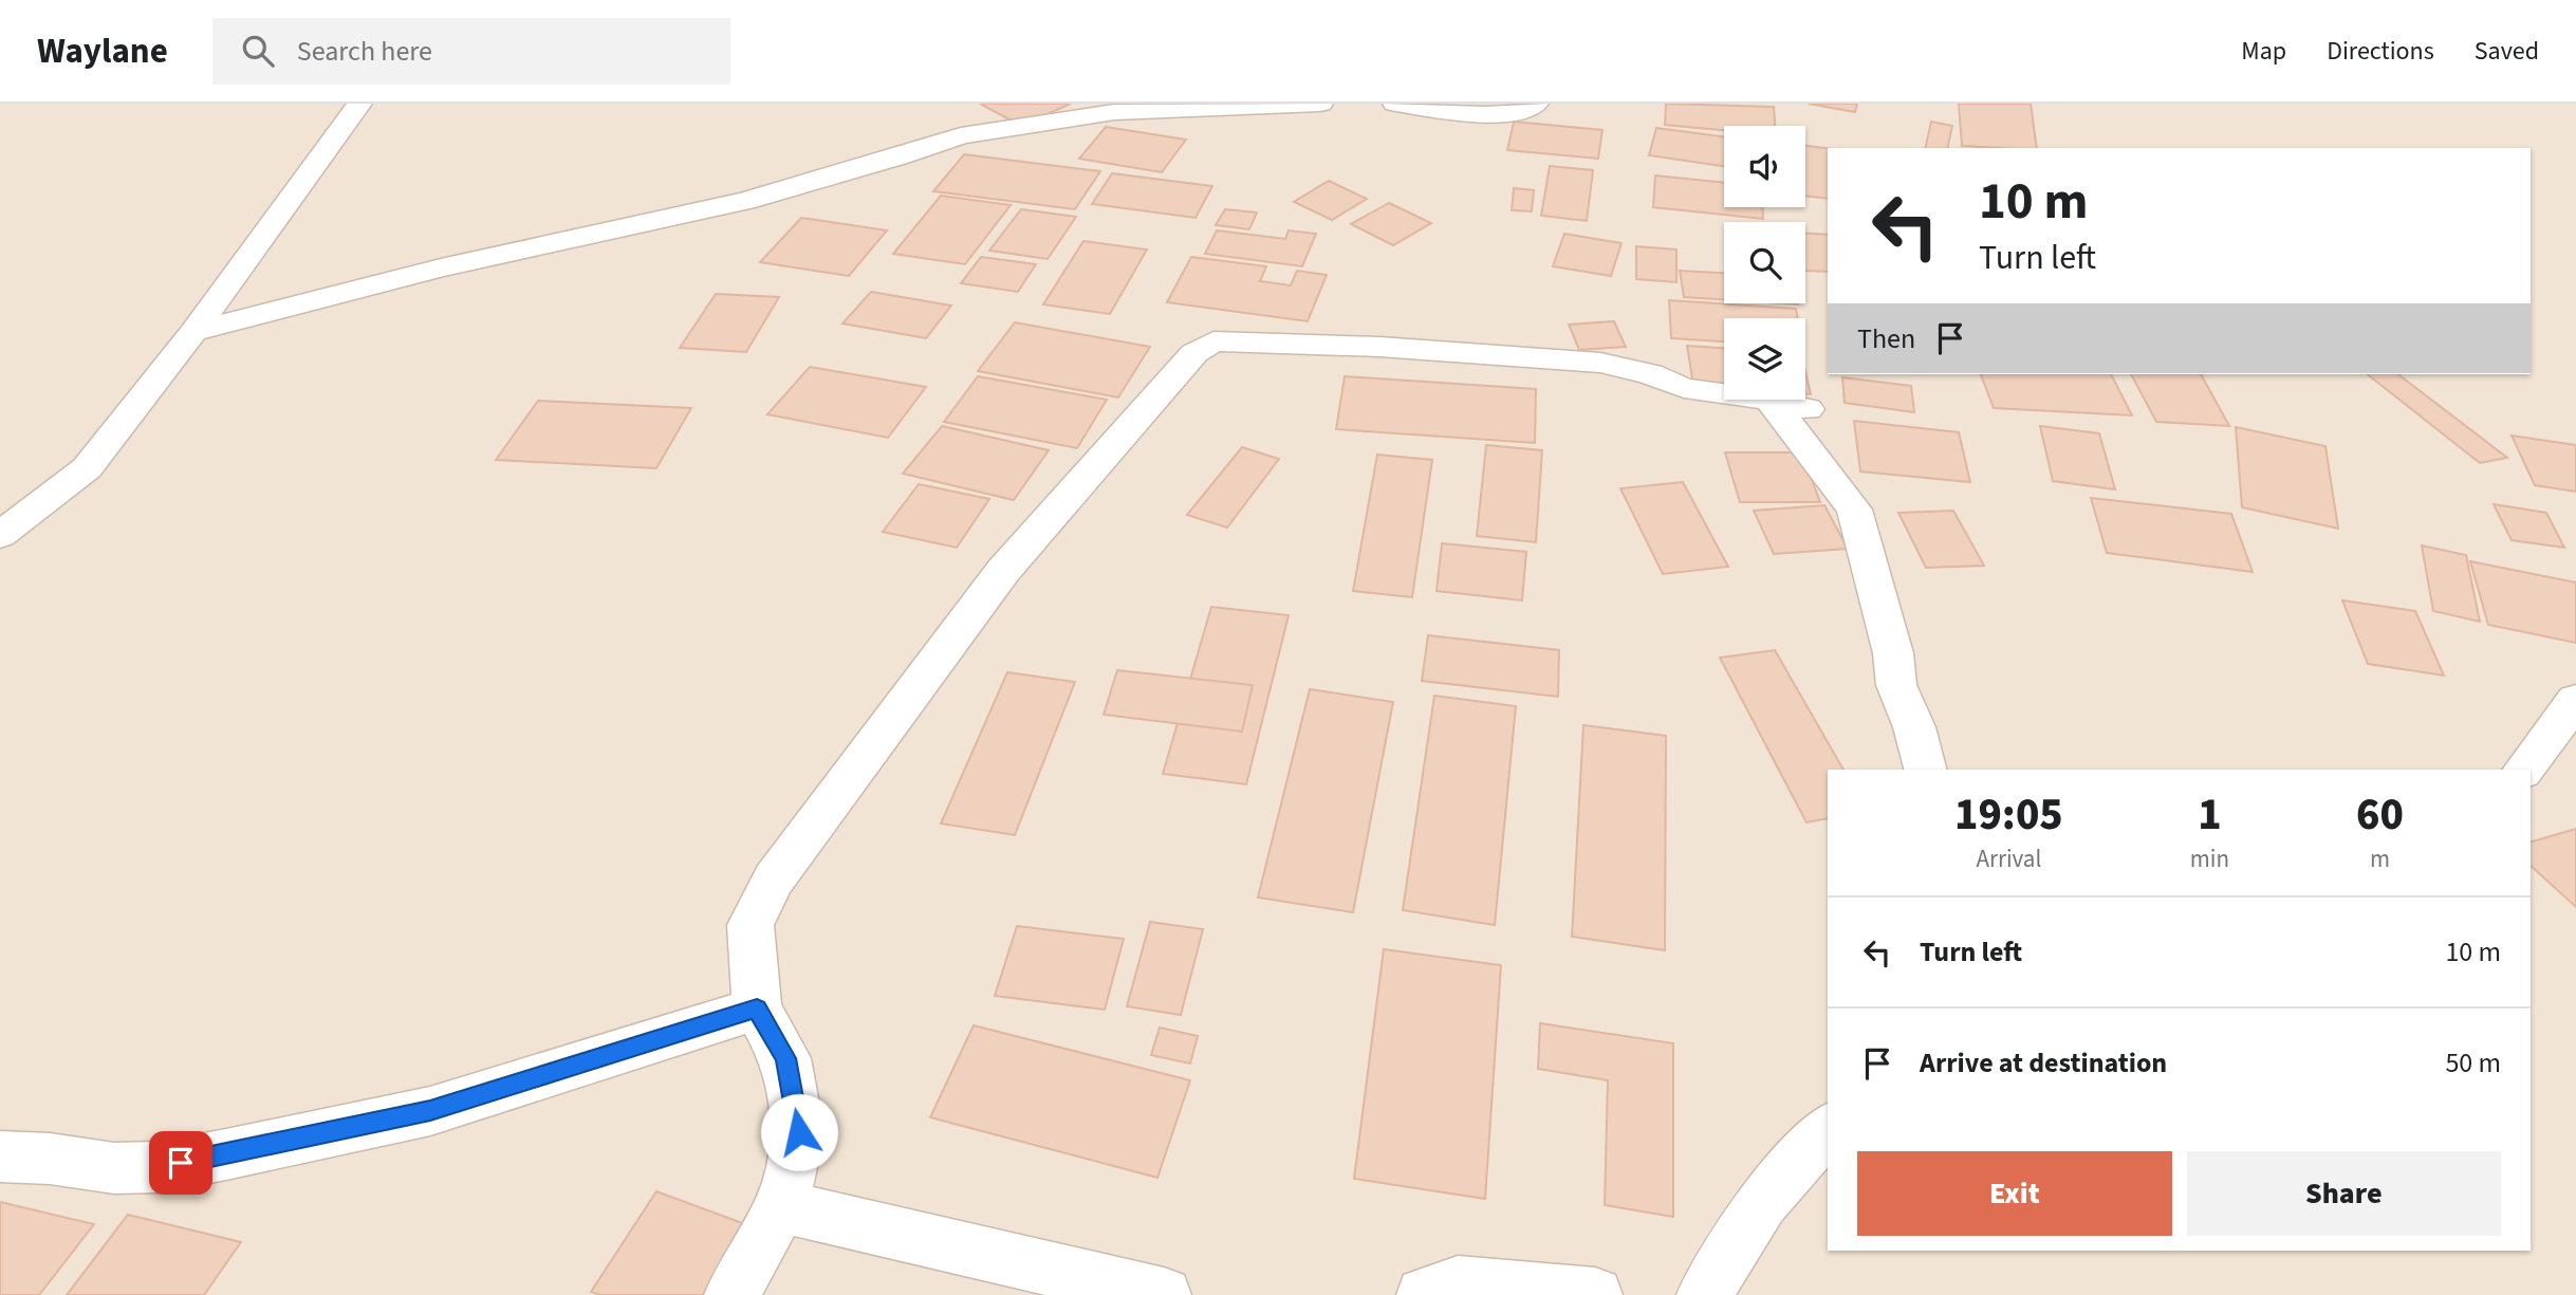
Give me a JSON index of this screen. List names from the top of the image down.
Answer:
{
  "page": {
    "header": "Waylane",
    "search": "Search here",
    "nav": ["Map", "Directions", "Saved"],
    "turn": ["10 m", "Turn left"],
    "then": "Then",
    "eta": [
      "19:05",
      "Arrival",
      "1",
      "min",
      "60",
      "m"
    ],
    "list": [
      {
        "name": "Turn left",
        "value": "10 m"
      },
      {
        "name": "Arrive at destination",
        "value": "50 m"
      }
    ],
    "buttons": ["Exit", "Share"]
  }
}
